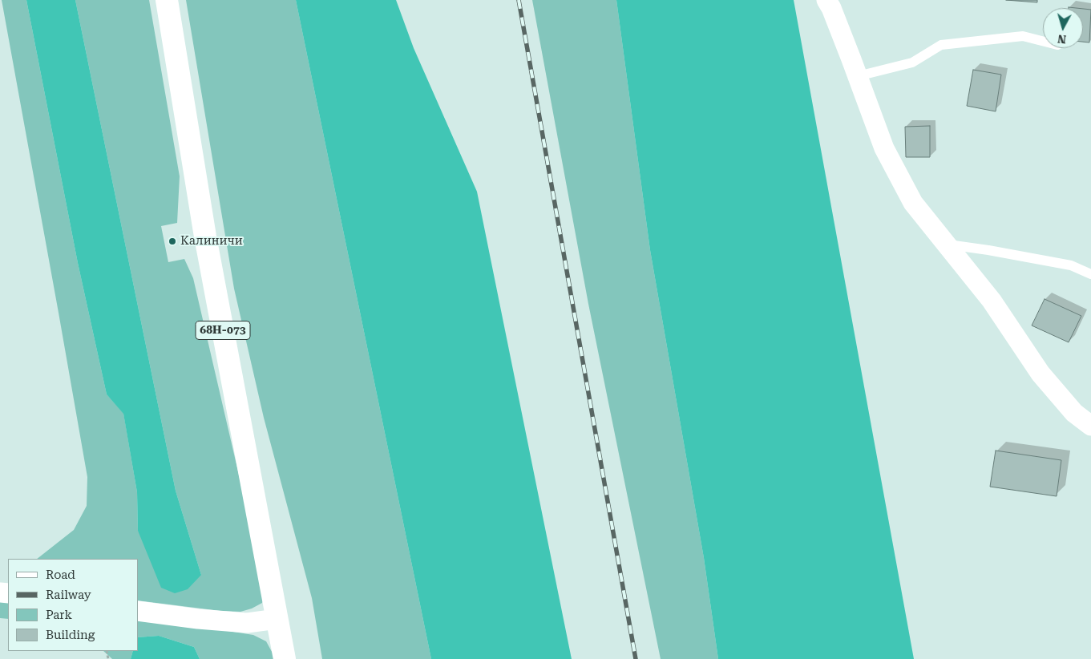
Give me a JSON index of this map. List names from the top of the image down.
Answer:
{
  "streets": {
    "main road": ["68Н-073"]
  },
  "places": ["Калиничи"],
  "legend": [
    "Road",
    "Railway",
    "Park",
    "Building"
  ],
  "north": "bottom"
}
